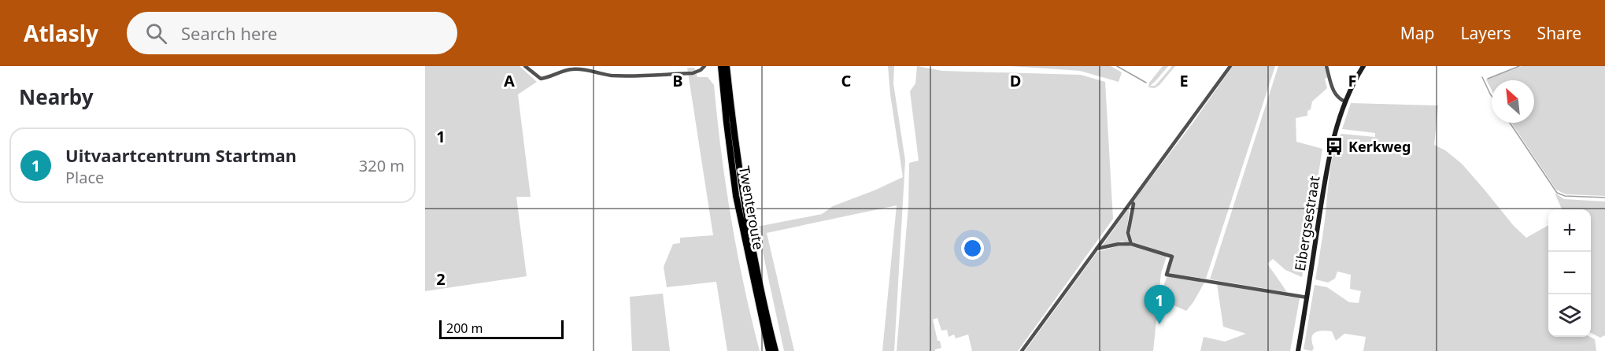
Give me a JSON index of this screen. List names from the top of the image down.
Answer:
{
  "streets": {
    "highway": ["Twenteroute"],
    "main road": ["Eibergsestraat"]
  },
  "places": {
    "bus stop": ["Kerkweg"]
  },
  "scale_bar": "200 m",
  "north": "top left",
  "page": {
    "header": "Atlasly",
    "search": "Search here",
    "nav": ["Map", "Layers", "Share"],
    "heading": "Nearby",
    "list": [
      {
        "mark": "1",
        "name": "Uitvaartcentrum Startman",
        "note": "Place",
        "value": "320 m"
      }
    ],
    "map_buttons": ["+", "−"],
    "pins": "1",
    "scale": "200 m"
  },
  "grid": {
    "columns": [
      "A",
      "B",
      "C",
      "D",
      "E",
      "F"
    ],
    "rows": ["1", "2"]
  }
}
